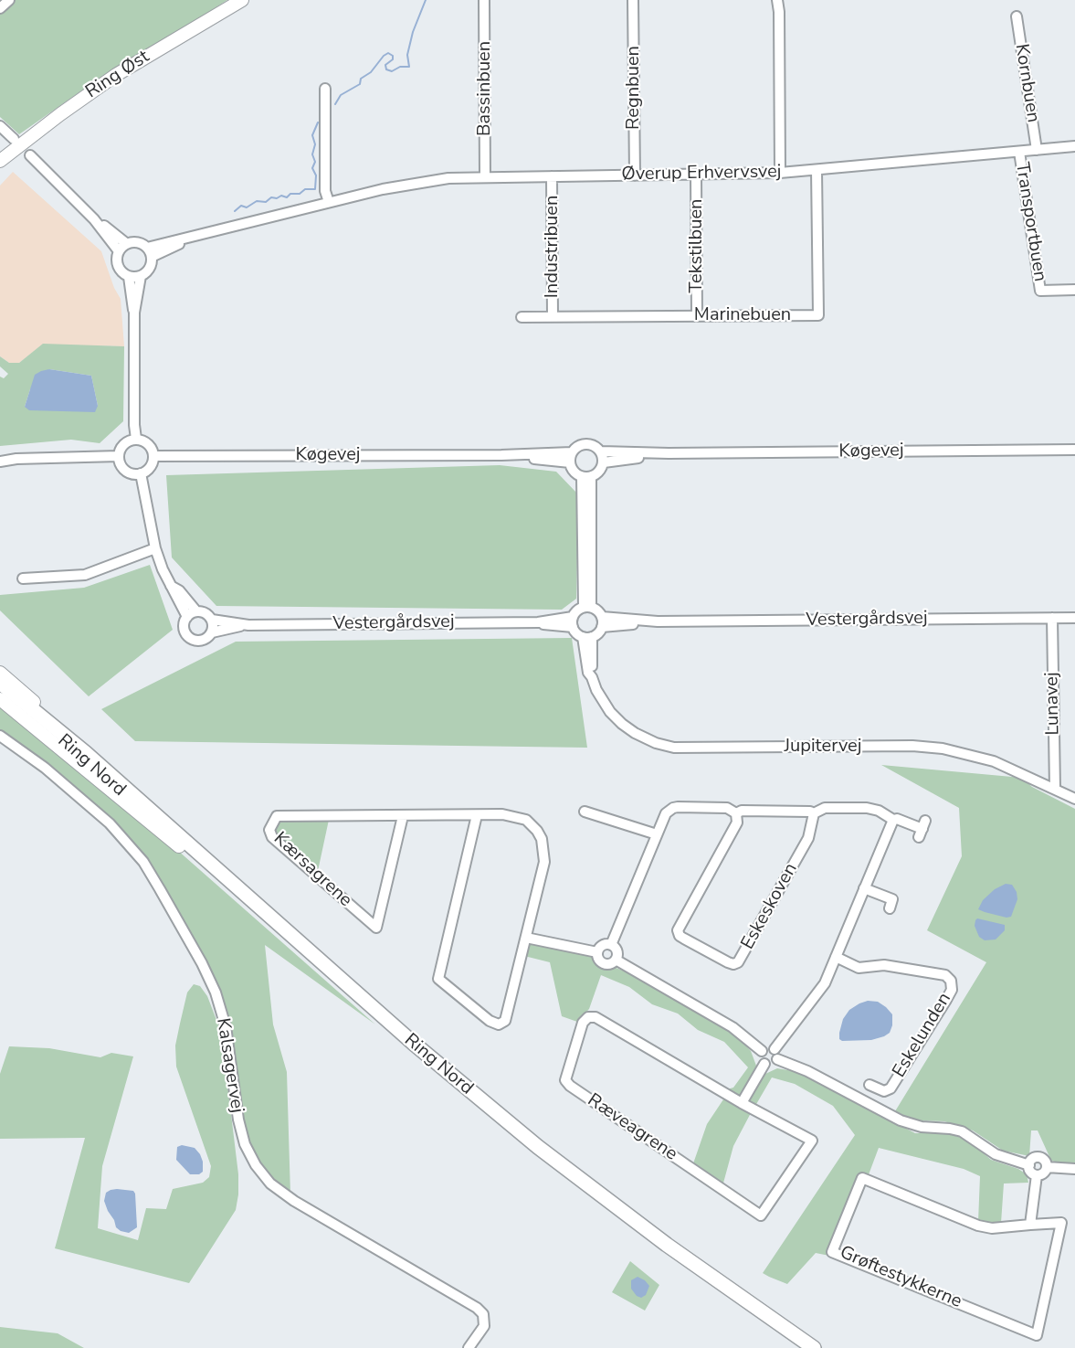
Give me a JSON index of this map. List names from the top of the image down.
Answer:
{
  "streets": {
    "highway": ["Ring Nord"],
    "main road": ["Ring Øst"],
    "street": [
      "Kornbuen",
      "Regnbuen",
      "Bassinbuen",
      "Øverup Erhvervsvej",
      "Transportbuen",
      "Tekstilbuen",
      "Industribuen",
      "Marinebuen",
      "Køgevej",
      "Vestergårdsvej",
      "Lunavej",
      "Jupitervej",
      "Kærsagrene",
      "Eskeskoven",
      "Eskelunden",
      "Kalsagervej",
      "Ræveagrene",
      "Grøftestykkerne"
    ]
  },
  "crossings": [
    ["Kornbuen", "Øverup Erhvervsvej"],
    ["Regnbuen", "Øverup Erhvervsvej"],
    ["Bassinbuen", "Øverup Erhvervsvej"],
    ["Øverup Erhvervsvej", "Transportbuen"],
    ["Øverup Erhvervsvej", "Tekstilbuen"],
    ["Øverup Erhvervsvej", "Industribuen"],
    ["Øverup Erhvervsvej", "Marinebuen"],
    ["Tekstilbuen", "Marinebuen"],
    ["Industribuen", "Marinebuen"],
    ["Vestergårdsvej", "Lunavej"],
    ["Vestergårdsvej", "Jupitervej"],
    ["Lunavej", "Jupitervej"]
  ]
}
